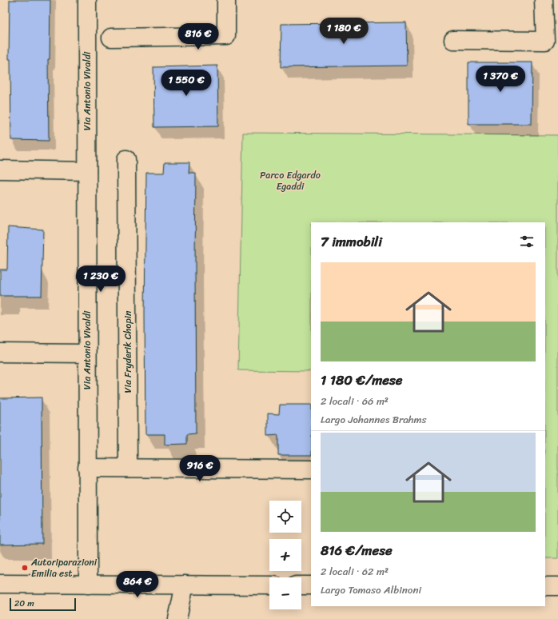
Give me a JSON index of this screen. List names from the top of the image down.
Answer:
{
  "streets": {
    "street": ["Via Antonio Vivaldi", "Via Fryderik Chopin"]
  },
  "parks": ["Parco Edgardo Egaddi"],
  "places": ["Autoriparazioni Emilia est"],
  "scale_bar": "20 m",
  "page": {
    "price": [
      "1 180 €",
      "816 €",
      "1 370 €",
      "1 550 €",
      "1 230 €",
      "916 €",
      "864 €"
    ],
    "heading": "7 immobili",
    "list": [
      {
        "name": "1 180 €/mese",
        "note": "2 locali · 66 m² · Largo Johannes Brahms"
      },
      {
        "name": "816 €/mese",
        "note": "2 locali · 62 m² · Largo Tomaso Albinoni"
      }
    ],
    "map_buttons": ["+", "−"],
    "scale": "20 m"
  }
}
